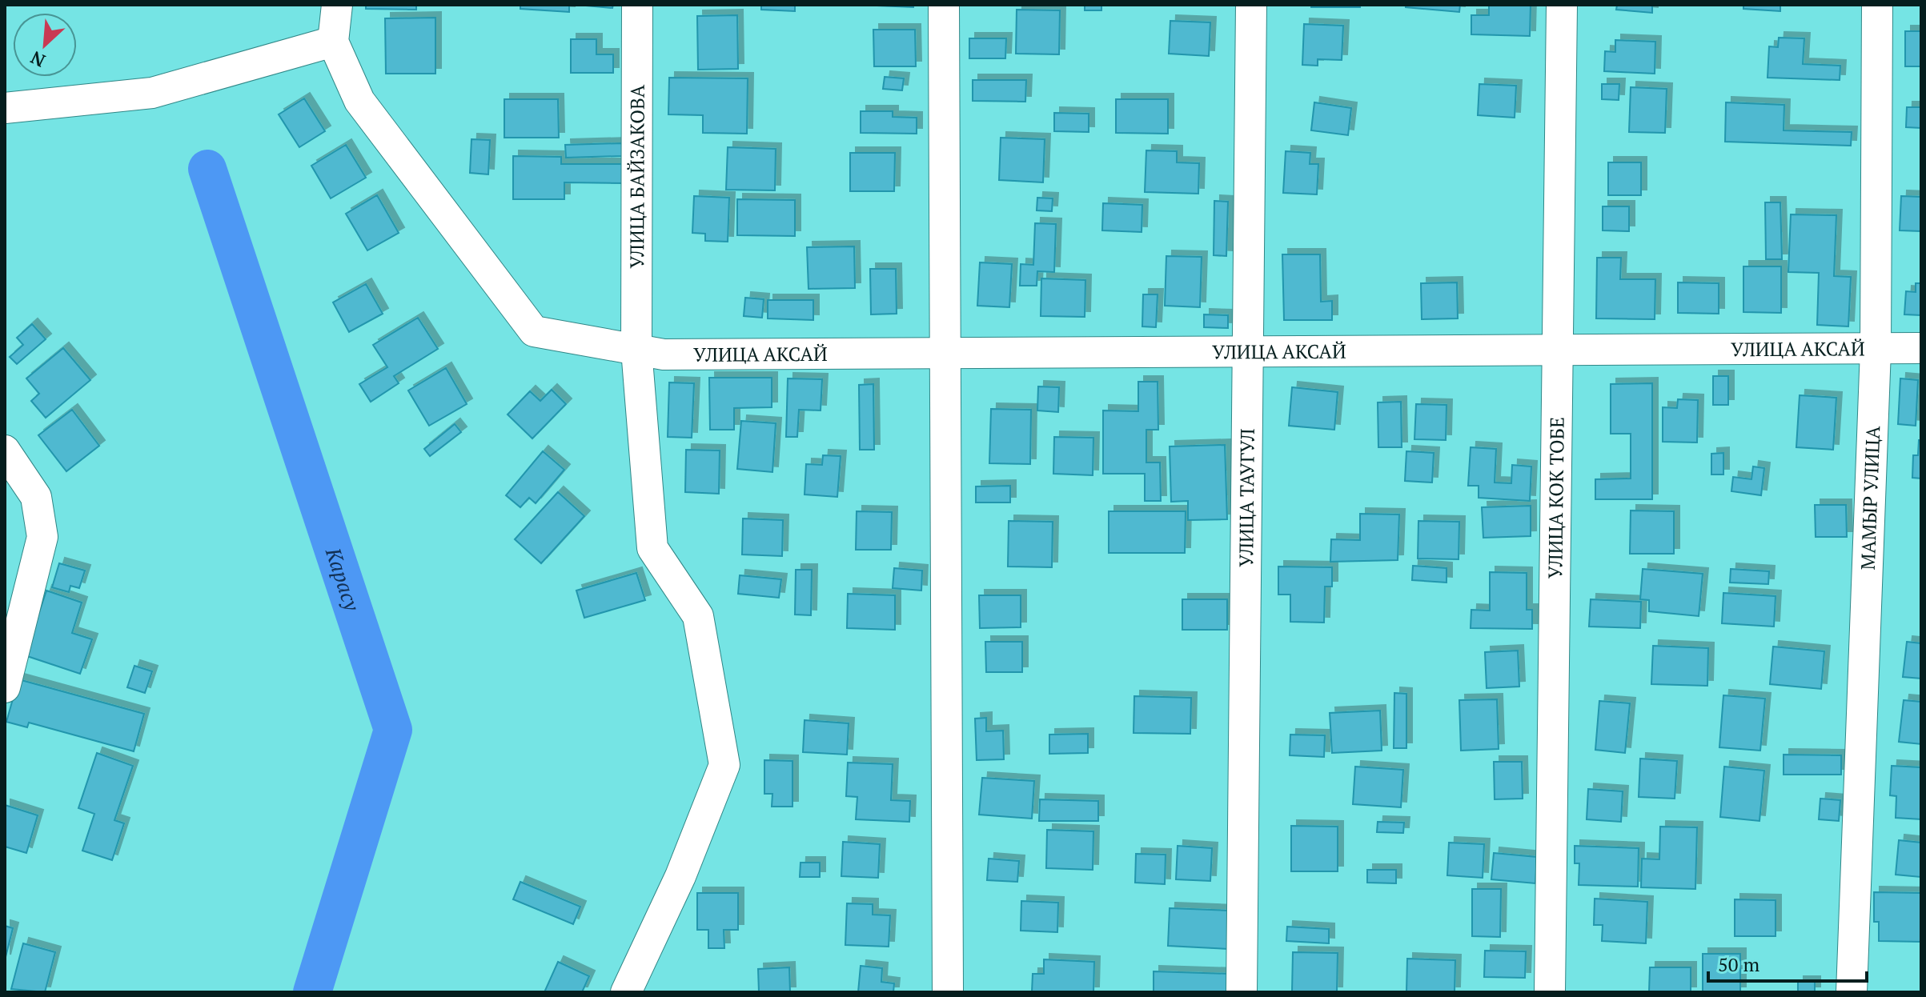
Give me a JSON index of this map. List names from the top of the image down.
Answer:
{
  "streets": {
    "street": [
      "УЛИЦА БАЙЗАКОВА",
      "УЛИЦА АКСАЙ",
      "УЛИЦА ТАУГУЛ",
      "УЛИЦА КОК ТОБЕ",
      "МАМЫР УЛИЦА"
    ]
  },
  "crossings": [
    ["УЛИЦА БАЙЗАКОВА", "УЛИЦА АКСАЙ"],
    ["УЛИЦА АКСАЙ", "УЛИЦА ТАУГУЛ"],
    ["УЛИЦА АКСАЙ", "УЛИЦА КОК ТОБЕ"],
    ["УЛИЦА АКСАЙ", "МАМЫР УЛИЦА"]
  ],
  "water": ["Карасу"],
  "scale_bar": "50 m",
  "north": "bottom left"
}
